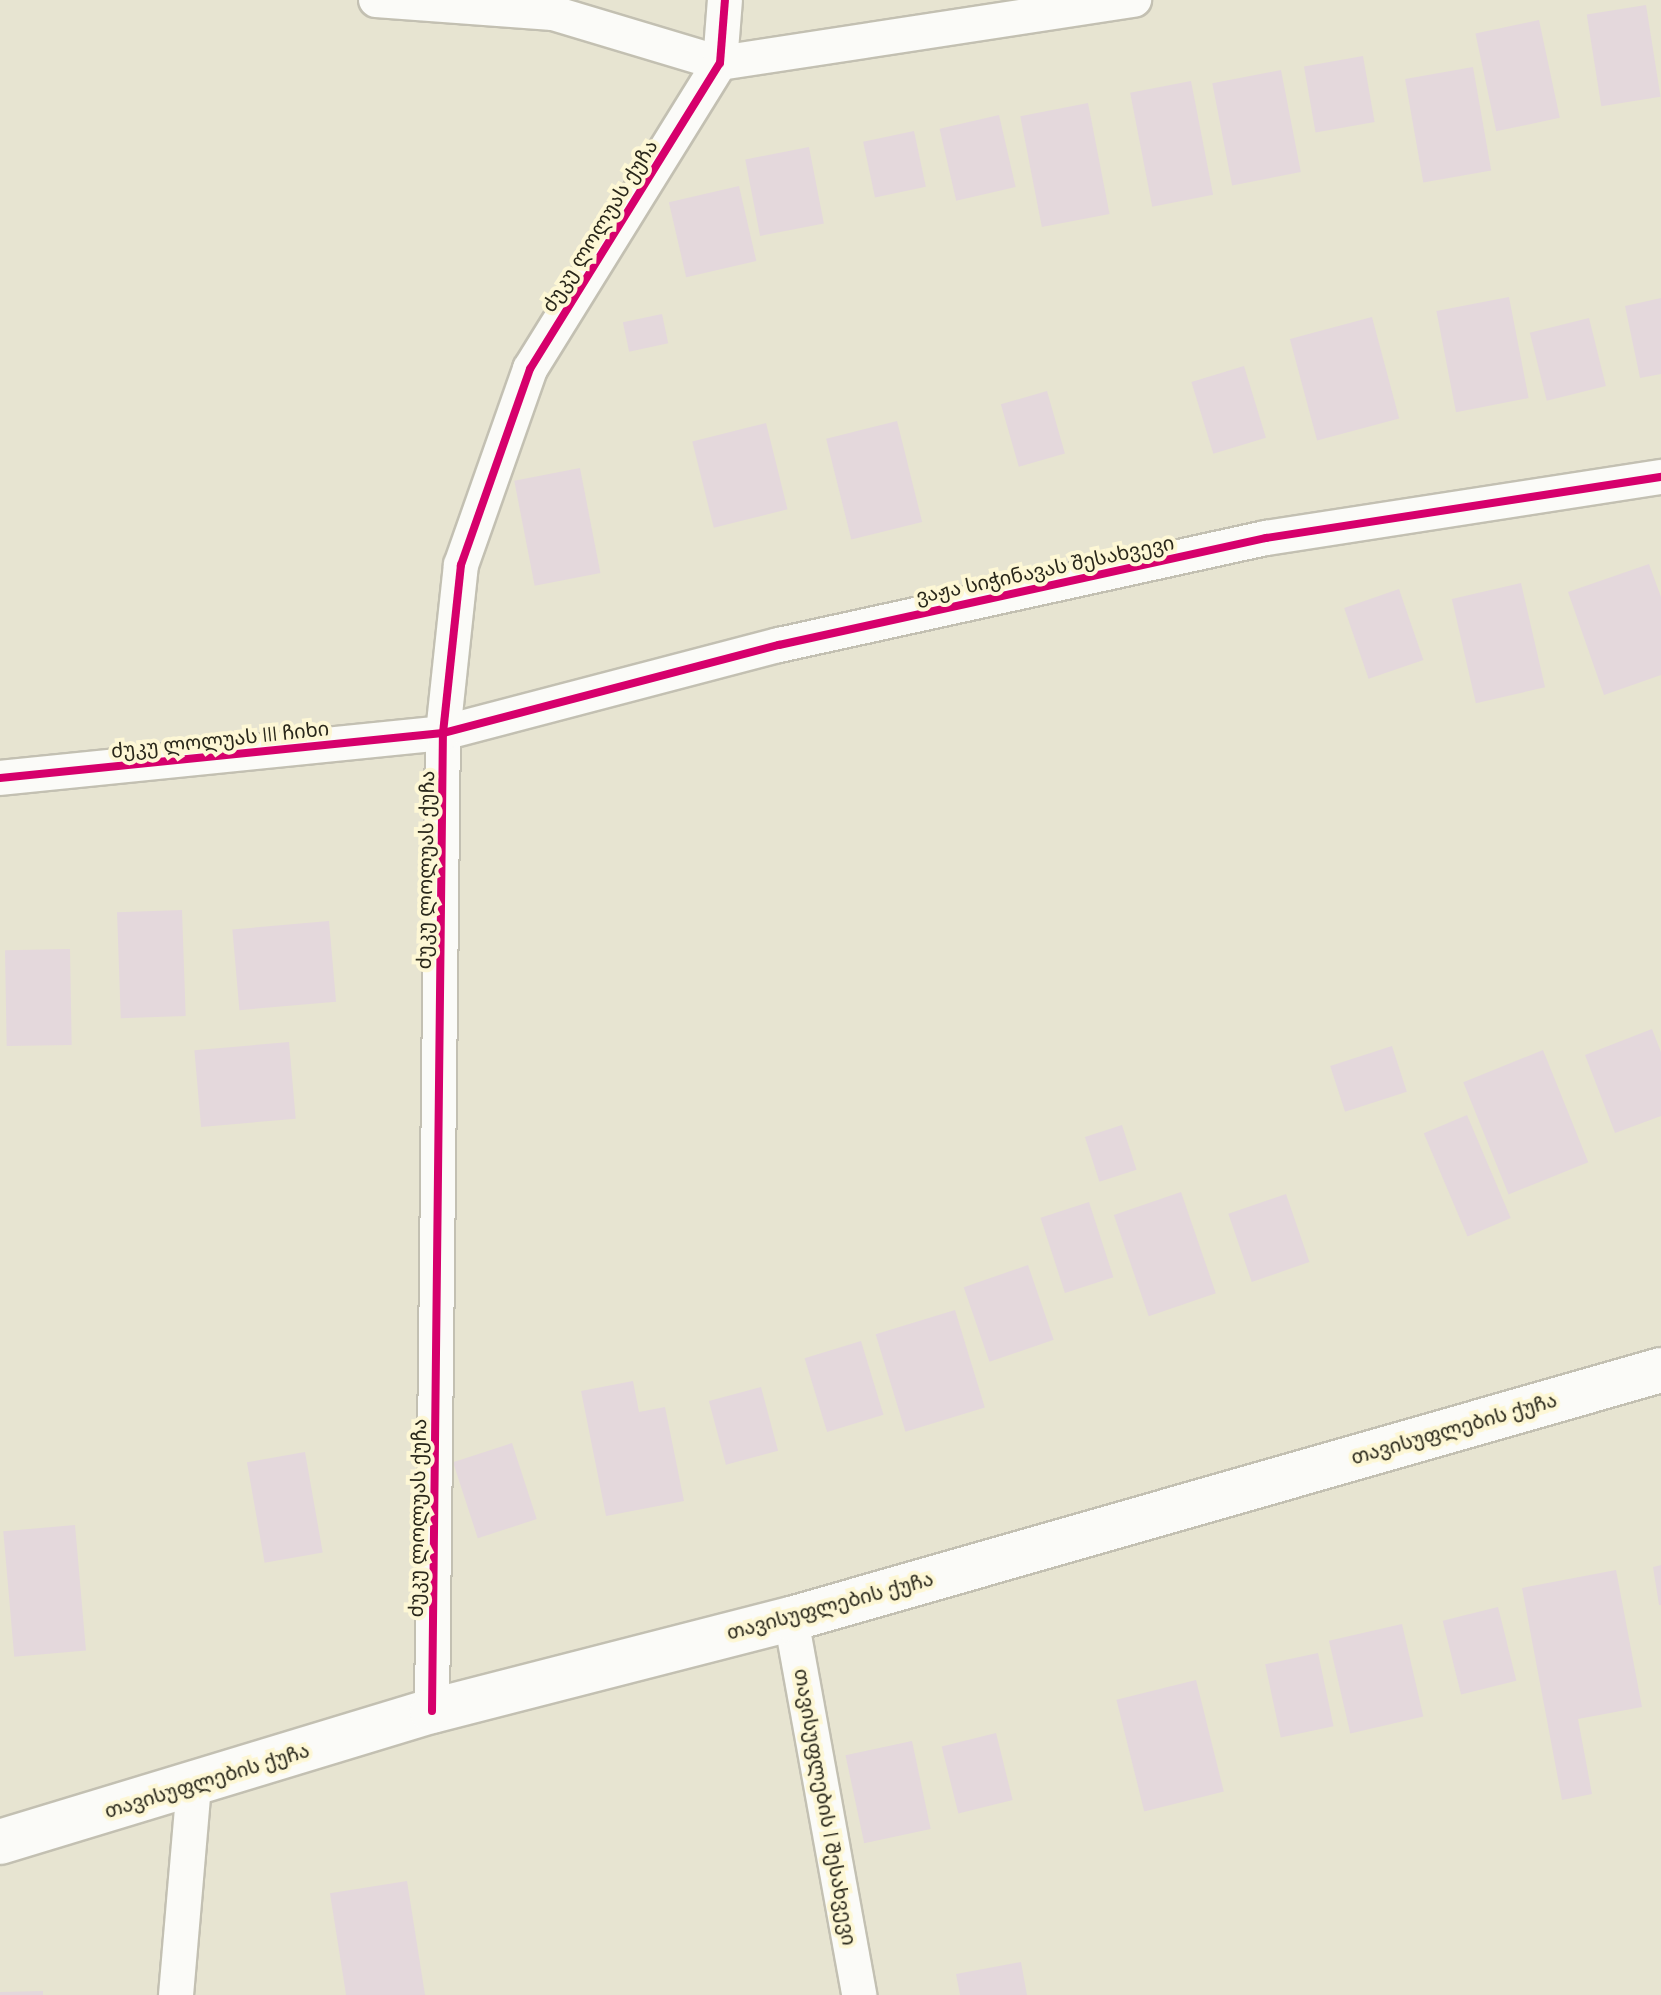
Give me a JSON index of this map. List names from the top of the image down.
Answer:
{
  "streets": {
    "main road": ["თავისუფლების ქუჩა"],
    "street": [
      "ძუკუ ლოლუას ქუჩა",
      "ვაჟა სიჭინავას შესახვევი",
      "ძუკუ ლოლუას III ჩიხი",
      "თავისუფლების I შესახვევი"
    ]
  },
  "crossings": [
    ["ძუკუ ლოლუას ქუჩა", "ვაჟა სიჭინავას შესახვევი"],
    ["ძუკუ ლოლუას ქუჩა", "ძუკუ ლოლუას III ჩიხი"],
    ["ძუკუ ლოლუას ქუჩა", "თავისუფლების ქუჩა"],
    ["ვაჟა სიჭინავას შესახვევი", "ძუკუ ლოლუას III ჩიხი"],
    ["თავისუფლების ქუჩა", "თავისუფლების I შესახვევი"]
  ]
}
